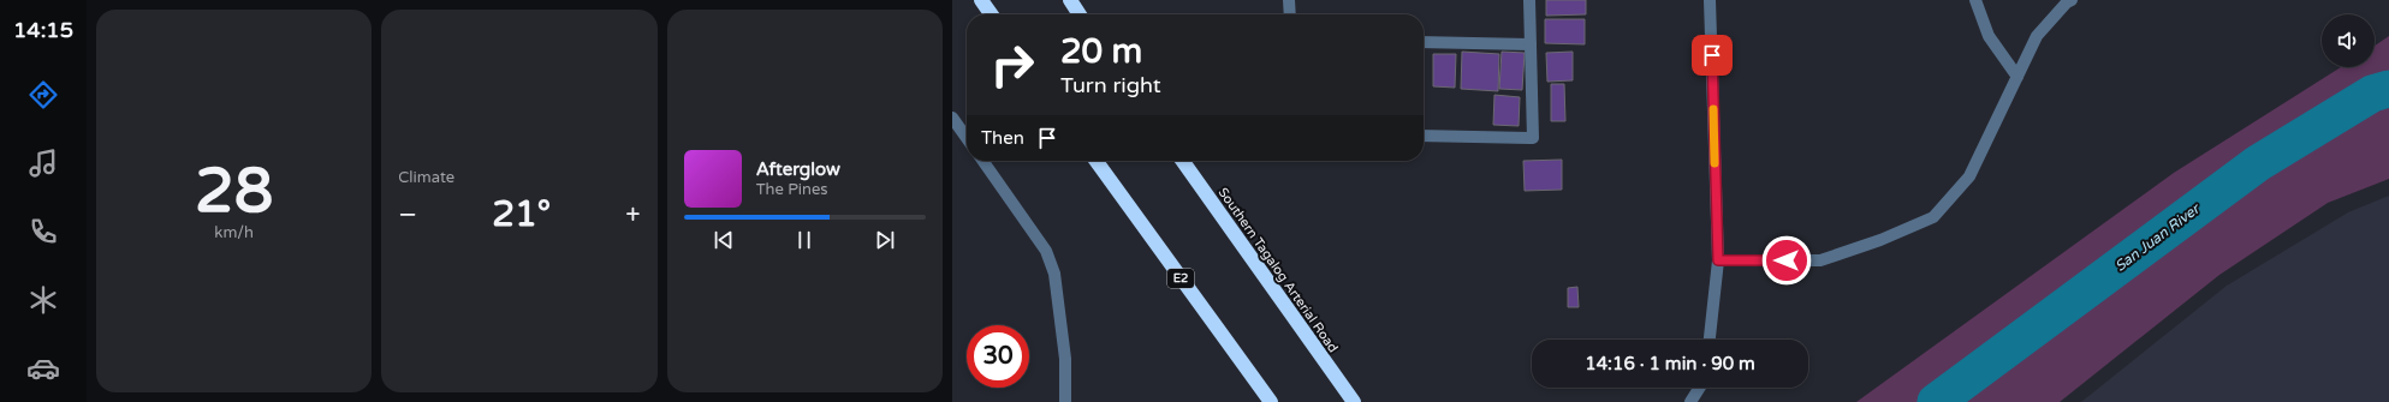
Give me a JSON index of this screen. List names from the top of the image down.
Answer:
{
  "streets": {
    "highway": ["Southern Tagalog Arterial Road", "E2"]
  },
  "water": ["San Juan River"],
  "page": {
    "tabs": "14:15",
    "tile": [
      ["28", "km/h"],
      "Climate"
    ],
    "turn": ["20 m", "Turn right"],
    "then": "Then",
    "song": ["Afterglow", "The Pines"],
    "heat": ["−", "21°", "+"],
    "limit": "30",
    "trip": "14:16 · 1 min · 90 m"
  }
}
